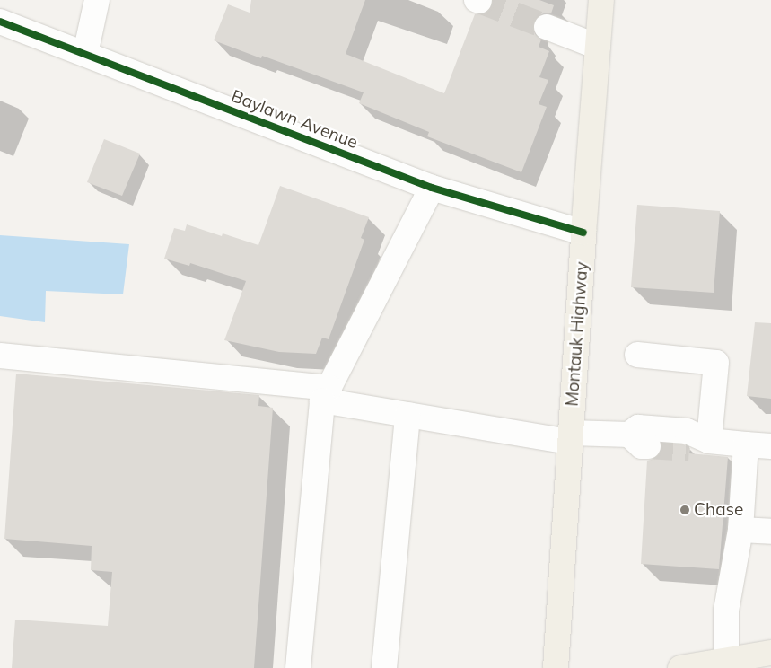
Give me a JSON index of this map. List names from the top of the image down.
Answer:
{
  "streets": {
    "main road": ["Montauk Highway"],
    "street": ["Baylawn Avenue"]
  },
  "crossings": [
    ["Baylawn Avenue", "Montauk Highway"]
  ],
  "places": ["Chase"]
}
